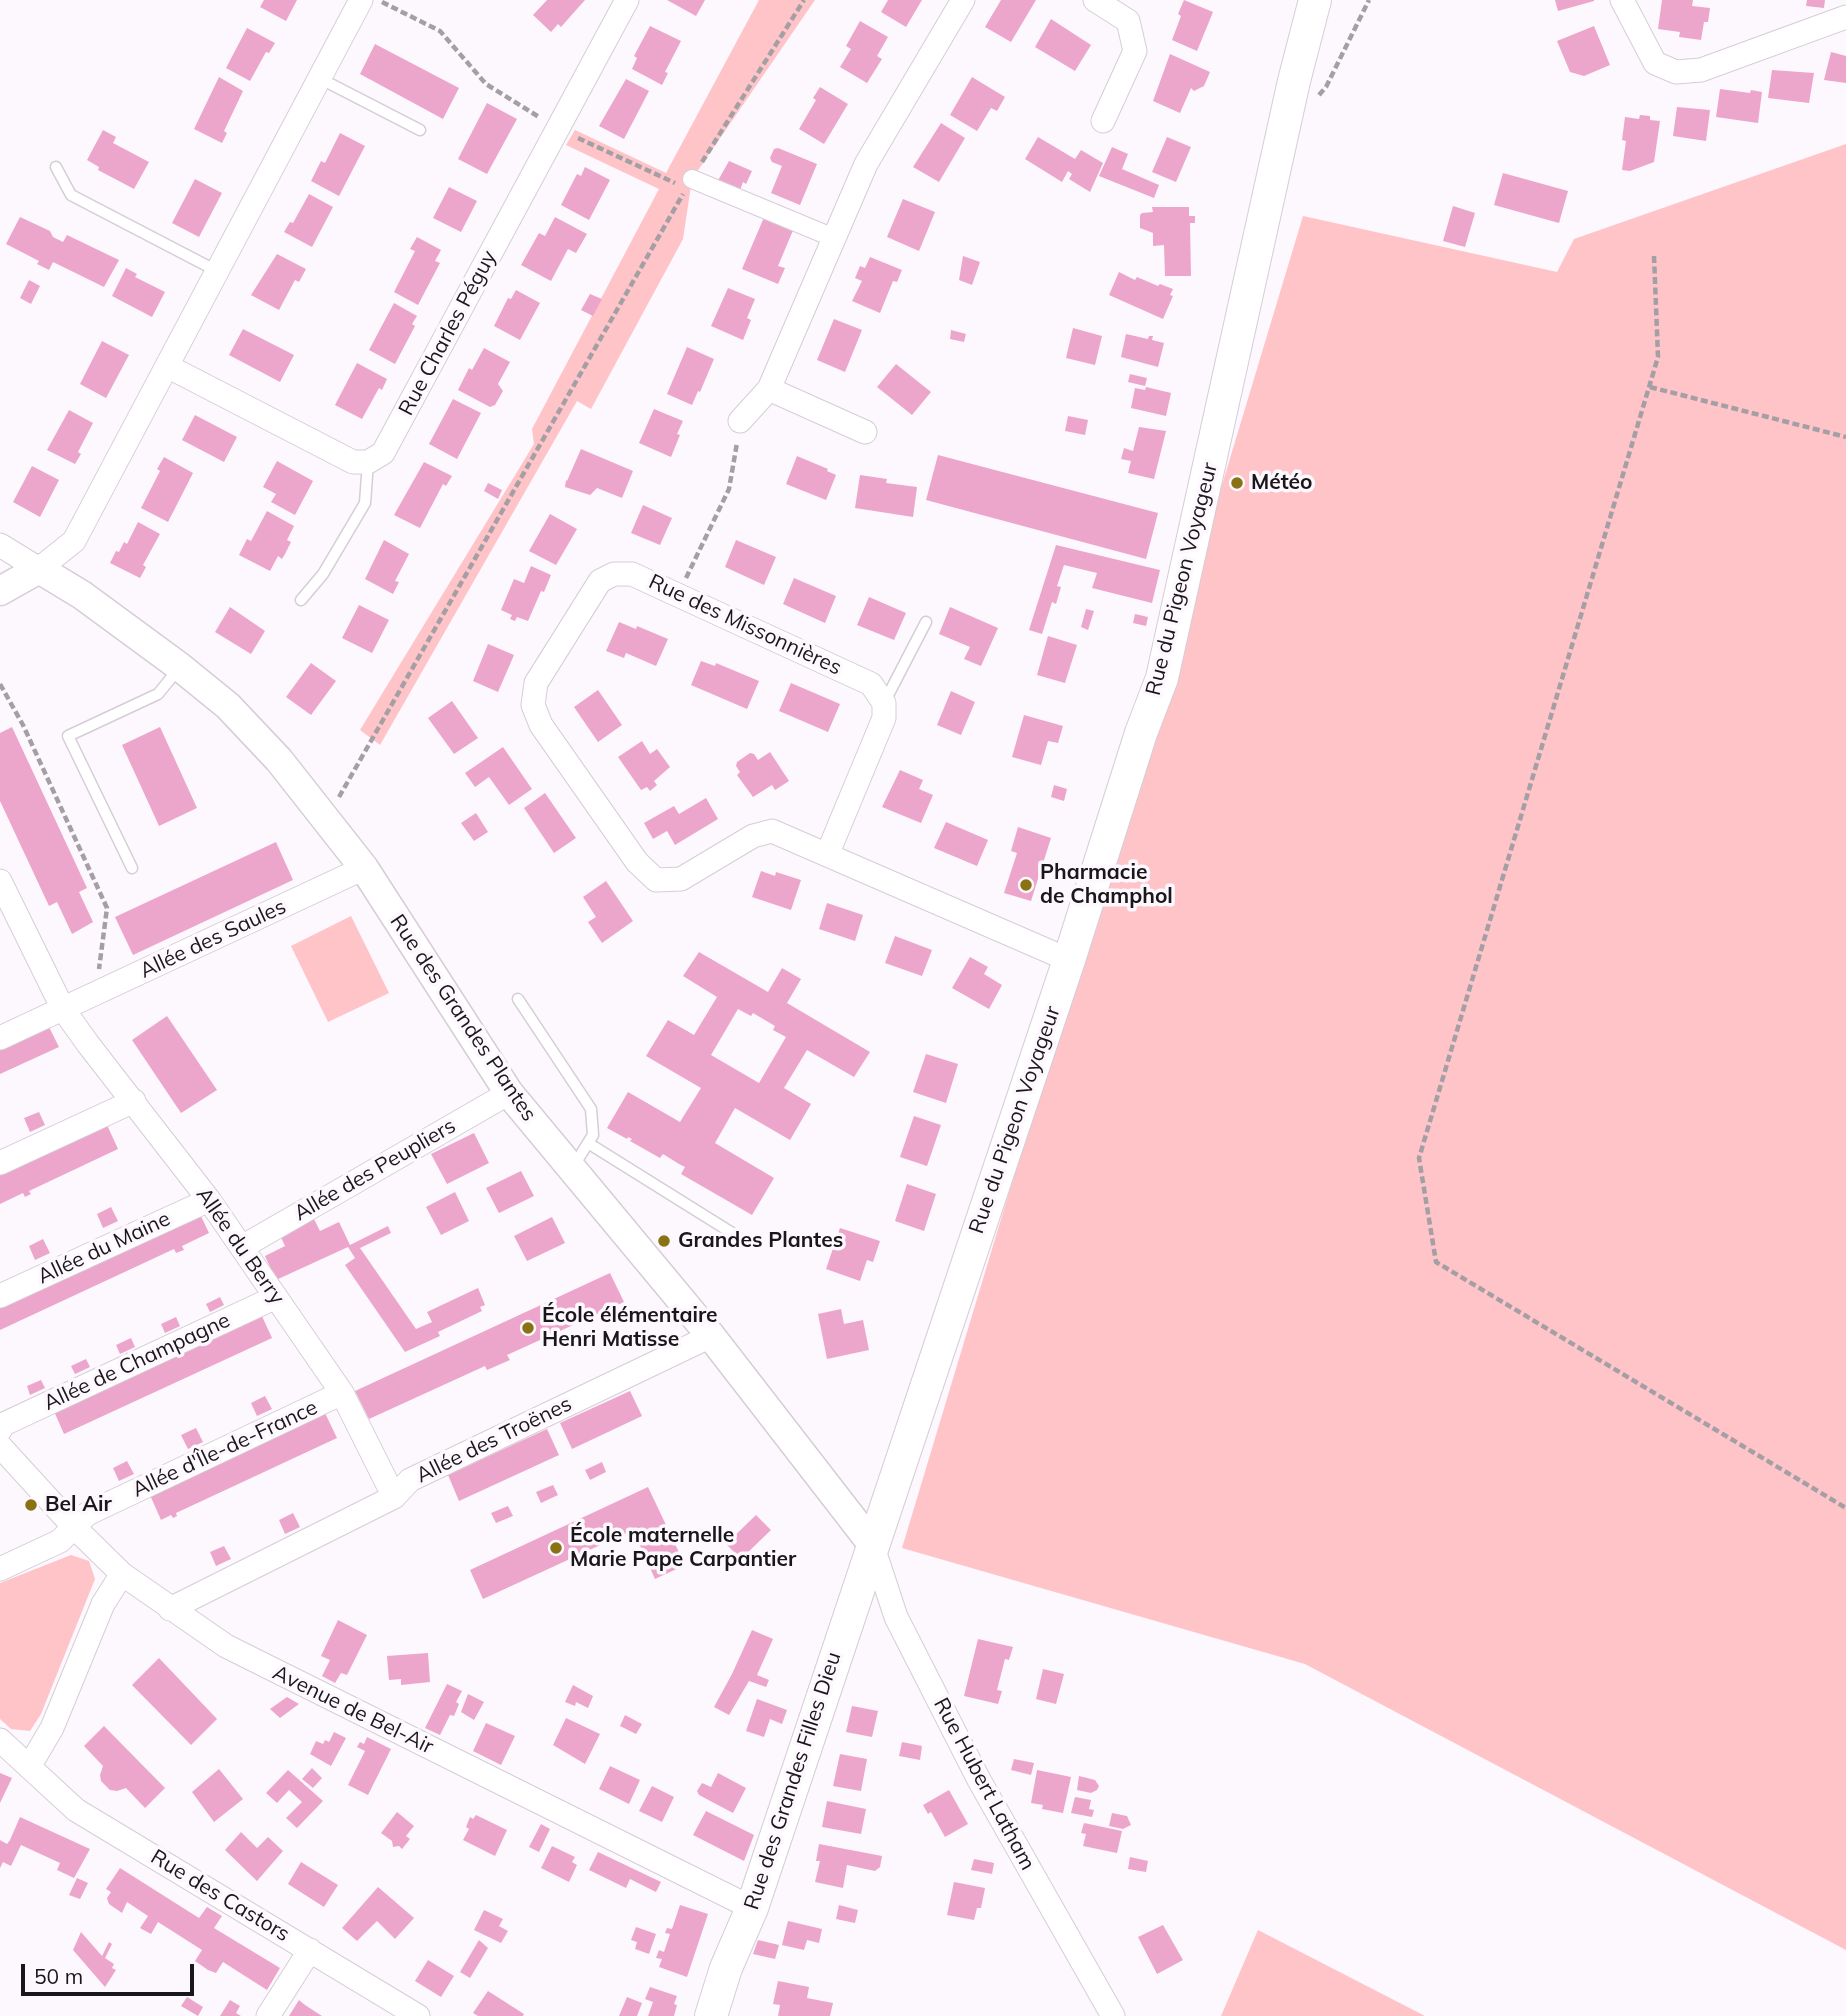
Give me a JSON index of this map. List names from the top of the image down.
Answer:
{
  "streets": {
    "main road": ["Rue du Pigeon Voyageur", "Rue des Grandes Filles Dieu"],
    "street": [
      "Rue Charles Péguy",
      "Rue des Missonnières",
      "Allée des Saules",
      "Rue des Grandes Plantes",
      "Allée des Peupliers",
      "Allée du Berry",
      "Allée du Maine",
      "Allée de Champagne",
      "Allée des Troënes",
      "Allée d'Île-de-France",
      "Avenue de Bel-Air",
      "Rue Hubert Latham",
      "Rue des Castors"
    ]
  },
  "crossings": [
    ["Rue du Pigeon Voyageur", "Rue des Missonnières"],
    ["Rue du Pigeon Voyageur", "Rue des Grandes Plantes"],
    ["Rue du Pigeon Voyageur", "Rue des Grandes Filles Dieu"],
    ["Rue du Pigeon Voyageur", "Rue Hubert Latham"],
    ["Allée des Saules", "Rue des Grandes Plantes"],
    ["Allée des Saules", "Allée du Berry"],
    ["Rue des Grandes Plantes", "Allée des Peupliers"],
    ["Rue des Grandes Plantes", "Allée des Troënes"],
    ["Rue des Grandes Plantes", "Rue des Grandes Filles Dieu"],
    ["Rue des Grandes Plantes", "Rue Hubert Latham"],
    ["Allée des Peupliers", "Allée du Berry"],
    ["Allée du Berry", "Allée du Maine"],
    ["Allée du Berry", "Allée de Champagne"],
    ["Allée du Berry", "Allée des Troënes"],
    ["Allée du Berry", "Allée d'Île-de-France"],
    ["Allée des Troënes", "Avenue de Bel-Air"],
    ["Allée d'Île-de-France", "Avenue de Bel-Air"],
    ["Avenue de Bel-Air", "Rue des Grandes Filles Dieu"],
    ["Rue des Grandes Filles Dieu", "Rue Hubert Latham"]
  ],
  "places": [
    "Météo",
    "Pharmacie de Champhol",
    "Grandes Plantes",
    "École élémentaire Henri Matisse",
    "Bel Air",
    "École maternelle Marie Pape Carpantier"
  ],
  "scale_bar": "50 m"
}
